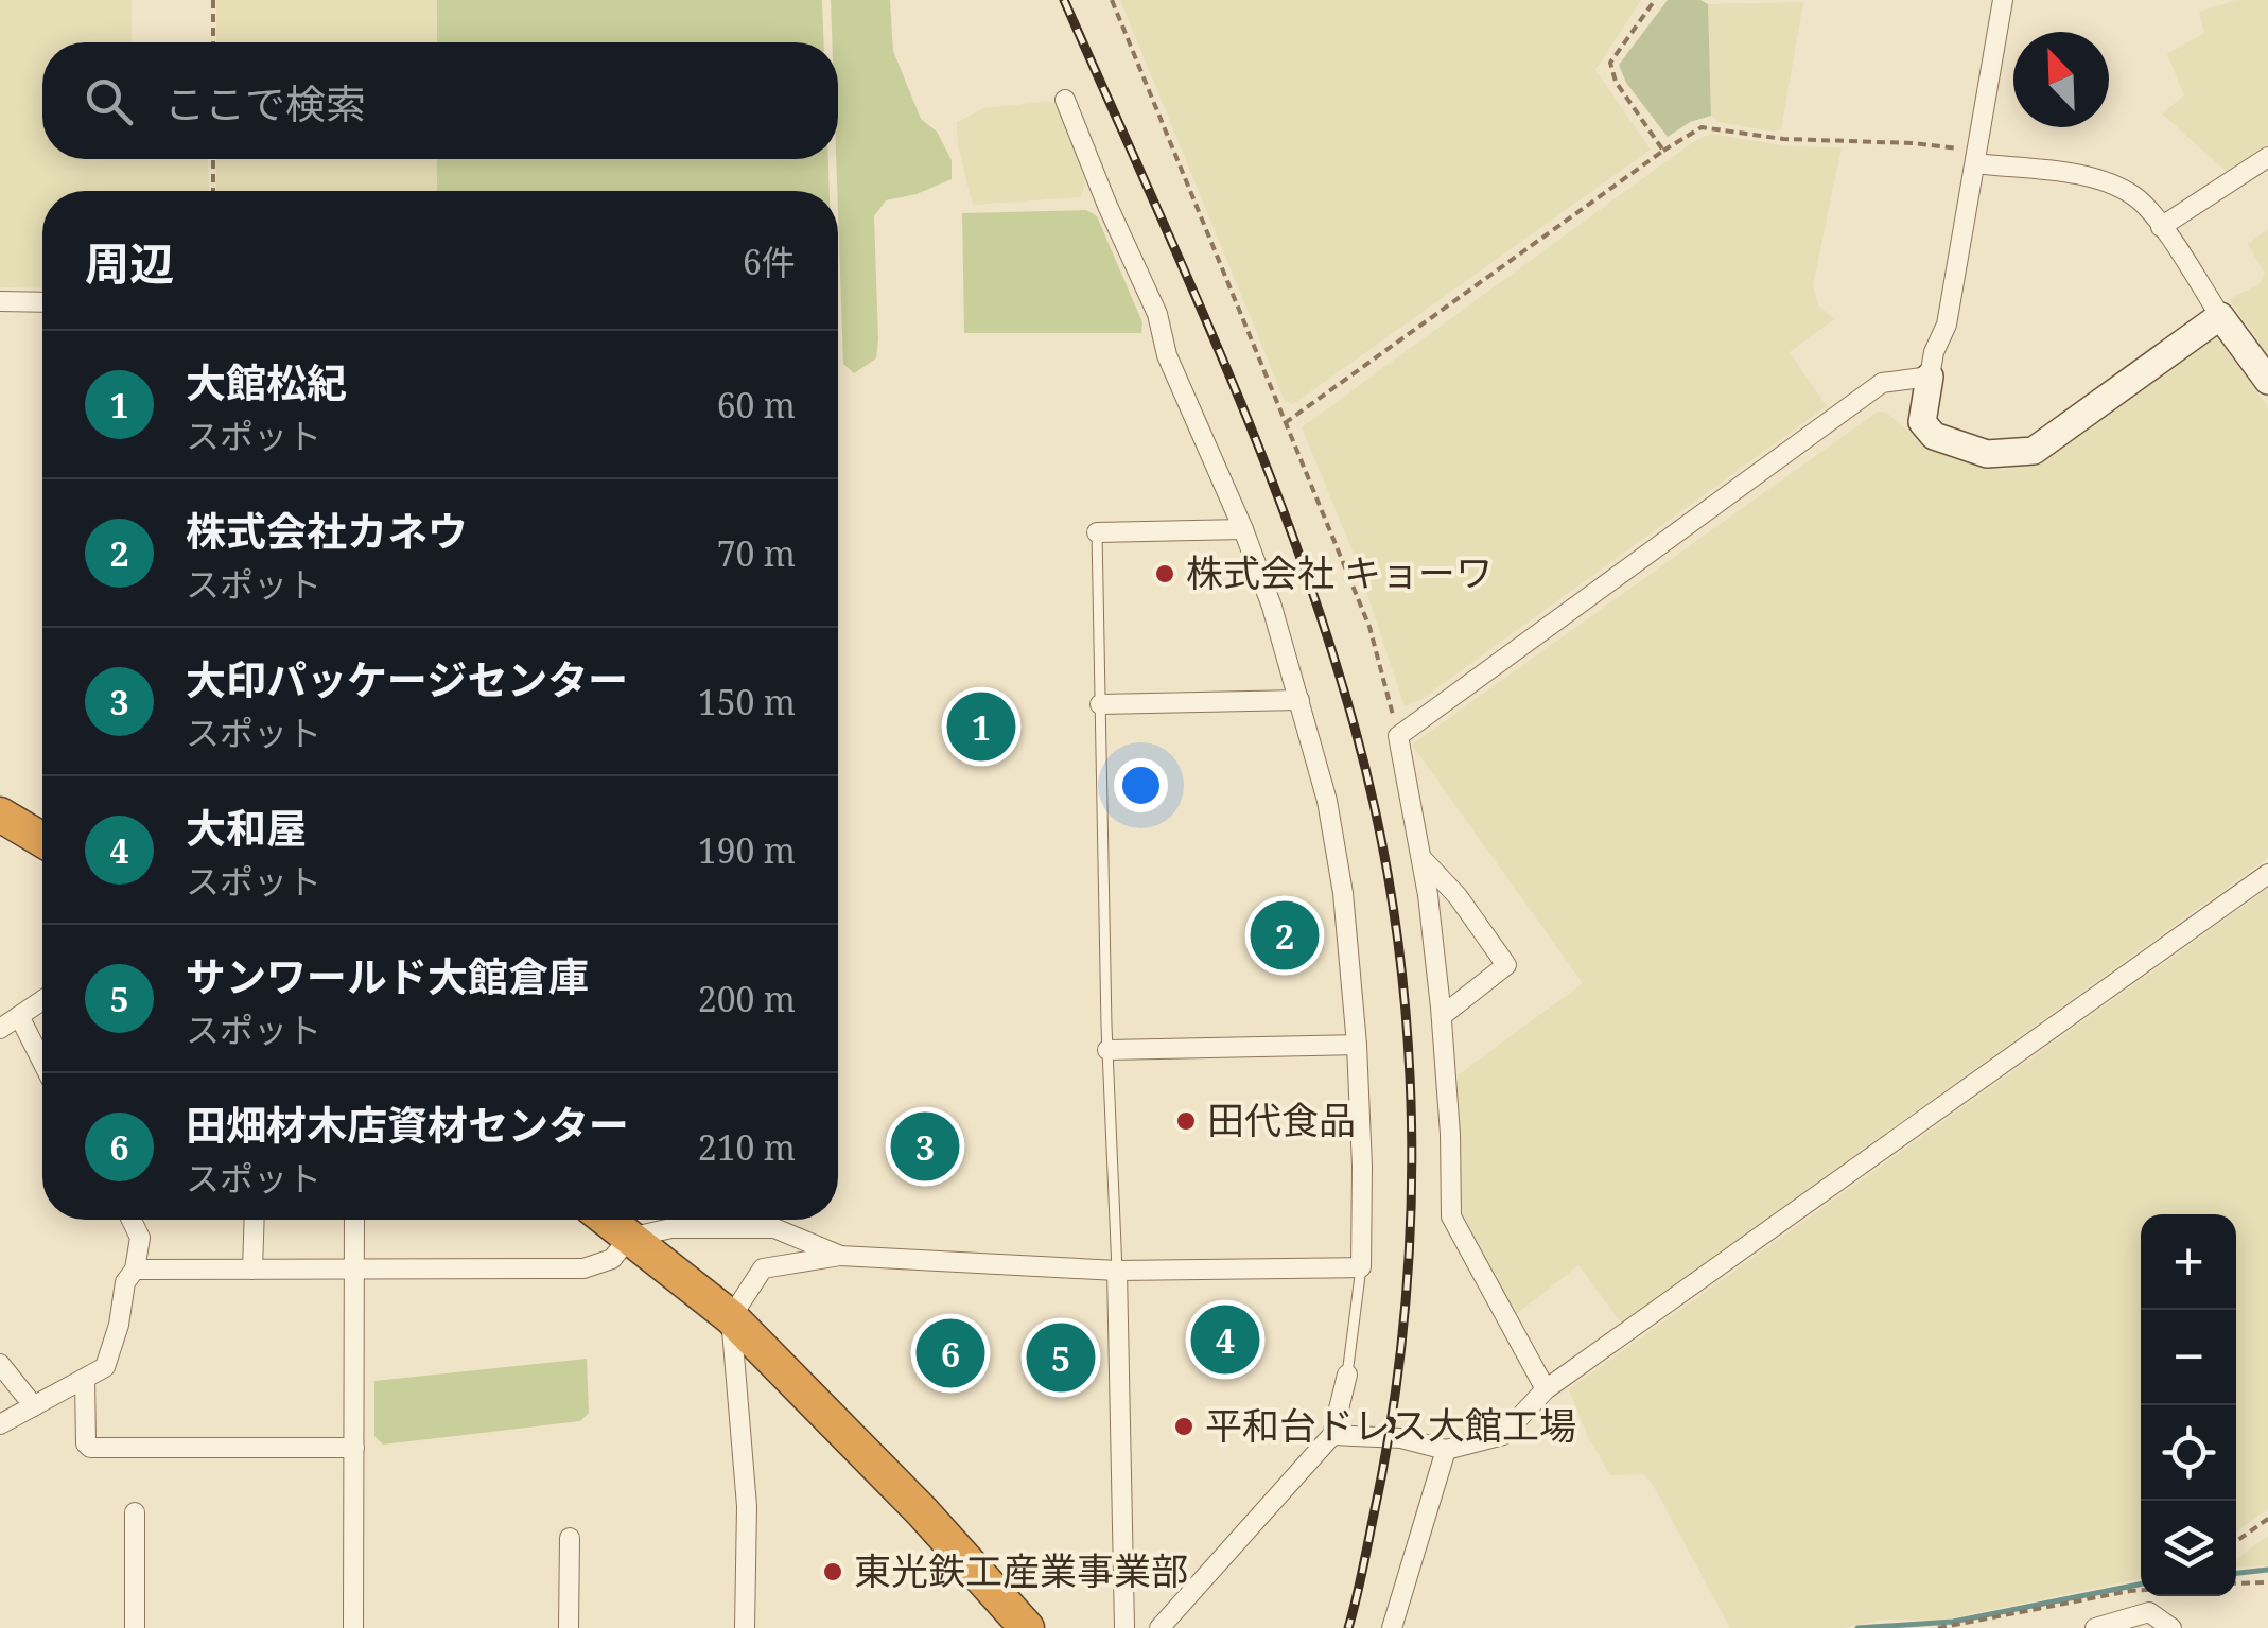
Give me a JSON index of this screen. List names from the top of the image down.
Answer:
{
  "places": [
    "株式会社 キョーワ",
    "田代食品",
    "平和台ドレス大館工場",
    "東光鉄工産業事業部"
  ],
  "north": "top left",
  "page": {
    "search": "ここで検索",
    "heading": ["周辺", "6件"],
    "list": [
      {
        "mark": "1",
        "name": "大館松紀",
        "note": "スポット",
        "value": "60 m"
      },
      {
        "mark": "2",
        "name": "株式会社カネウ",
        "note": "スポット",
        "value": "70 m"
      },
      {
        "mark": "3",
        "name": "大印パッケージセンター",
        "note": "スポット",
        "value": "150 m"
      },
      {
        "mark": "4",
        "name": "大和屋",
        "note": "スポット",
        "value": "190 m"
      },
      {
        "mark": "5",
        "name": "サンワールド大館倉庫",
        "note": "スポット",
        "value": "200 m"
      },
      {
        "mark": "6",
        "name": "田畑材木店資材センター",
        "note": "スポット",
        "value": "210 m"
      }
    ],
    "pins": [
      "1",
      "2",
      "3",
      "4",
      "6",
      "5"
    ],
    "map_buttons": ["+", "−"]
  }
}
